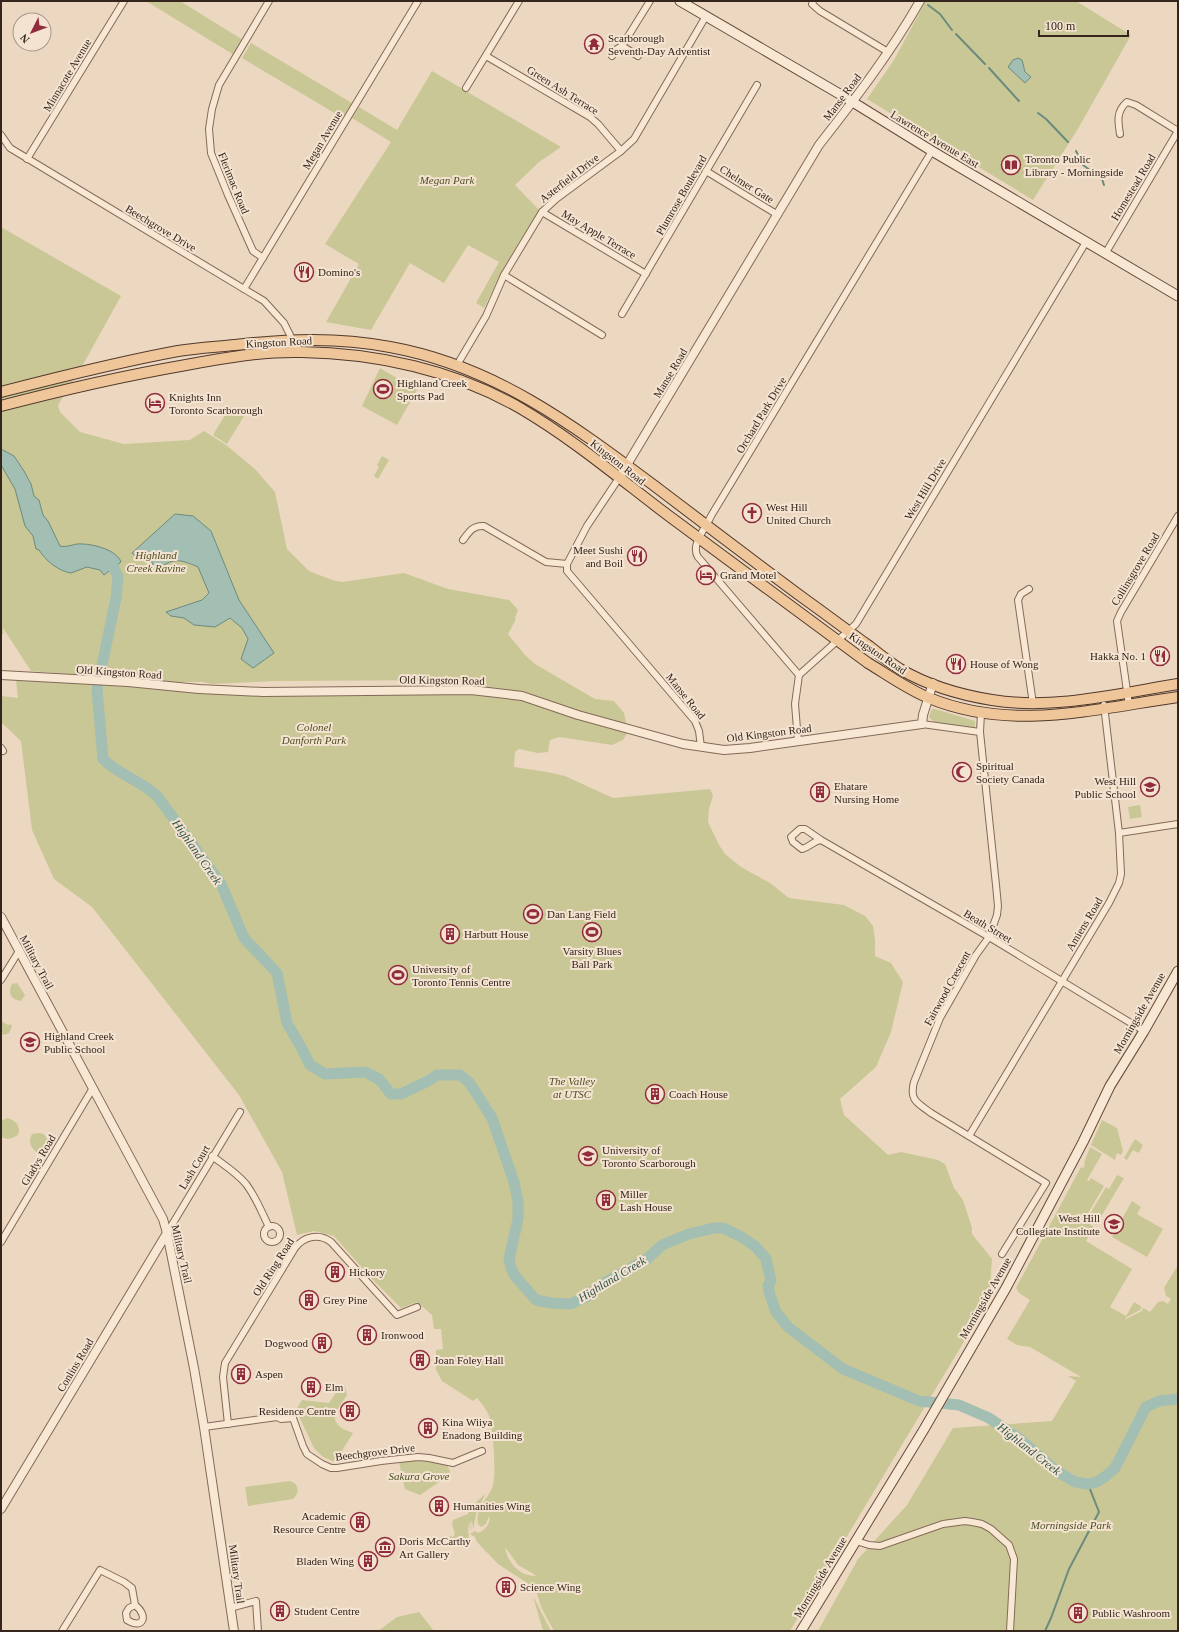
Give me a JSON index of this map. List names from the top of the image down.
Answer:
{
  "streets": {
    "main road": ["Lawrence Avenue East", "Kingston Road", "Morningside Avenue"],
    "street": [
      "Minnacote Avenue",
      "Green Ash Terrace",
      "Manse Road",
      "Megan Avenue",
      "Asterfield Drive",
      "Flerimac Road",
      "Chelmer Gate",
      "Homestead Road",
      "Plumrose Boulevard",
      "Beechgrove Drive",
      "May Apple Terrace",
      "Orchard Park Drive",
      "West Hill Drive",
      "Collinsgrove Road",
      "Old Kingston Road",
      "Amiens Road",
      "Beath Street",
      "Military Trail",
      "Fairwood Crescent",
      "Gladys Road",
      "Lash Court",
      "Old Ring Road",
      "Conlins Road"
    ]
  },
  "crossings": [
    ["Minnacote Avenue", "Beechgrove Drive"],
    ["Green Ash Terrace", "Asterfield Drive"],
    ["Manse Road", "Lawrence Avenue East"],
    ["Manse Road", "Chelmer Gate"],
    ["Manse Road", "Kingston Road"],
    ["Manse Road", "Old Kingston Road"],
    ["Lawrence Avenue East", "Asterfield Drive"],
    ["Lawrence Avenue East", "Homestead Road"],
    ["Lawrence Avenue East", "Orchard Park Drive"],
    ["Lawrence Avenue East", "West Hill Drive"],
    ["Megan Avenue", "Flerimac Road"],
    ["Megan Avenue", "Beechgrove Drive"],
    ["Asterfield Drive", "May Apple Terrace"],
    ["Asterfield Drive", "Kingston Road"],
    ["Chelmer Gate", "Plumrose Boulevard"],
    ["Plumrose Boulevard", "May Apple Terrace"],
    ["Beechgrove Drive", "Kingston Road"],
    ["Beechgrove Drive", "Old Ring Road"],
    ["Kingston Road", "Orchard Park Drive"],
    ["Kingston Road", "West Hill Drive"],
    ["Kingston Road", "Collinsgrove Road"],
    ["Kingston Road", "Amiens Road"],
    ["Orchard Park Drive", "West Hill Drive"],
    ["Old Kingston Road", "Fairwood Crescent"],
    ["Amiens Road", "Beath Street"],
    ["Amiens Road", "Fairwood Crescent"],
    ["Beath Street", "Fairwood Crescent"],
    ["Beath Street", "Morningside Avenue"],
    ["Military Trail", "Gladys Road"],
    ["Military Trail", "Lash Court"],
    ["Military Trail", "Conlins Road"],
    ["Lash Court", "Conlins Road"]
  ],
  "water": ["Highland Creek"],
  "parks": [
    "Megan Park",
    "Highland Creek Ravine",
    "Colonel Danforth Park",
    "The Valley at UTSC",
    "Sakura Grove",
    "Morningside Park"
  ],
  "places": {
    "temple": ["Scarborough Seventh-Day Adventist"],
    "library": ["Toronto Public Library - Morningside"],
    "restaurant": [
      "Domino's",
      "Meet Sushi and Boil",
      "Hakka No. 1",
      "House of Wong"
    ],
    "sports": [
      "Highland Creek Sports Pad",
      "Dan Lang Field",
      "Varsity Blues Ball Park",
      "University of Toronto Tennis Centre"
    ],
    "hotel": ["Knights Inn Toronto Scarborough", "Grand Motel"],
    "church": ["West Hill United Church"],
    "mosque": ["Spiritual Society Canada"],
    "school or university": [
      "West Hill Public School",
      "Highland Creek Public School",
      "University of Toronto Scarborough",
      "West Hill Collegiate Institute"
    ],
    "building": [
      "Ehatare Nursing Home",
      "Harbutt House",
      "Coach House",
      "Miller Lash House",
      "Hickory",
      "Grey Pine",
      "Ironwood",
      "Dogwood",
      "Joan Foley Hall",
      "Aspen",
      "Elm",
      "Residence Centre",
      "Kina Wiiya Enadong Building",
      "Humanities Wing",
      "Academic Resource Centre",
      "Bladen Wing",
      "Science Wing",
      "Student Centre",
      "Public Washroom"
    ],
    "museum": ["Doris McCarthy Art Gallery"]
  },
  "scale_bar": "100 m",
  "north": "bottom left"
}
